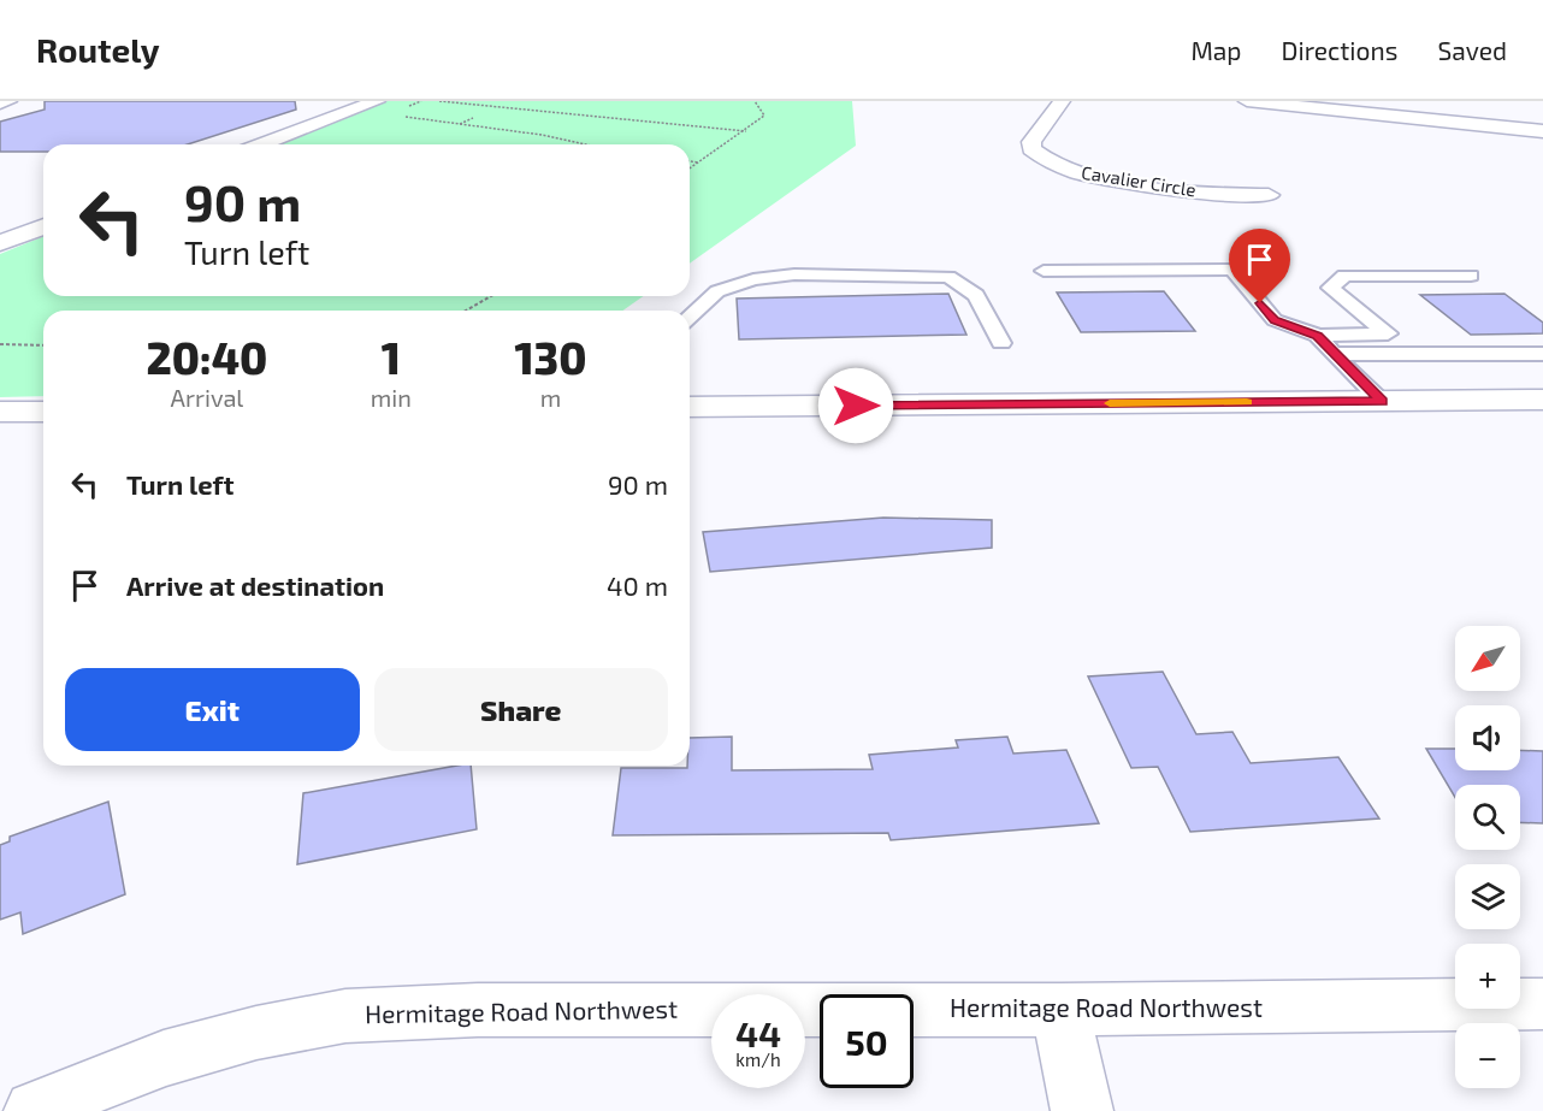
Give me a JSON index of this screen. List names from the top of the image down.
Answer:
{
  "streets": {
    "street": ["Cavalier Circle", "Hermitage Road Northwest"]
  },
  "north": "bottom left",
  "page": {
    "header": "Routely",
    "nav": ["Map", "Directions", "Saved"],
    "turn": ["90 m", "Turn left"],
    "eta": [
      "20:40",
      "Arrival",
      "1",
      "min",
      "130",
      "m"
    ],
    "list": [
      {
        "name": "Turn left",
        "value": "90 m"
      },
      {
        "name": "Arrive at destination",
        "value": "40 m"
      }
    ],
    "map_buttons": ["+", "−"],
    "buttons": ["Exit", "Share"],
    "speed": "44 km/h",
    "limit": "50"
  }
}
